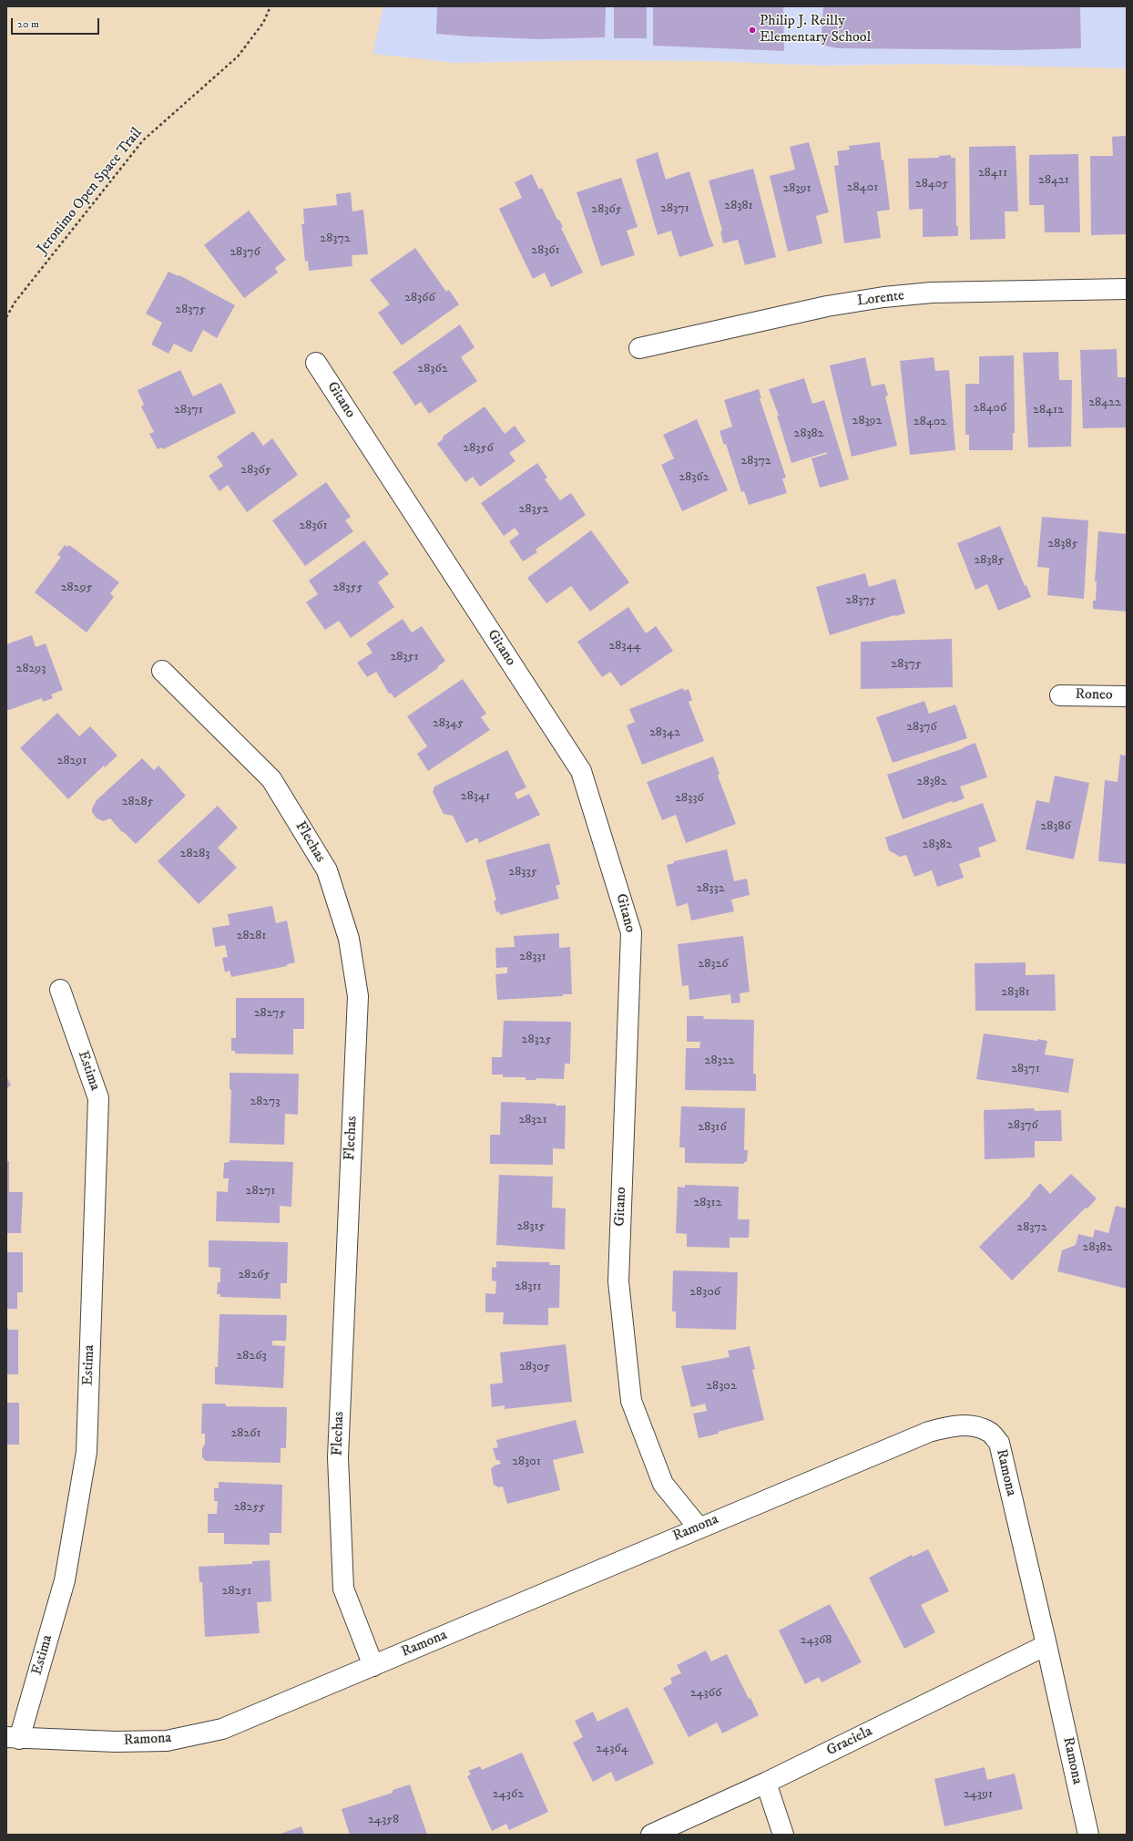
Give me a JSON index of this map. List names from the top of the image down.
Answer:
{
  "streets": {
    "street": [
      "Lorente",
      "Gitano",
      "Roneo",
      "Flechas",
      "Estima",
      "Ramona",
      "Graciela"
    ],
    "path": ["Jeronimo Open Space Trail"]
  },
  "crossings": [
    ["Gitano", "Ramona"],
    ["Flechas", "Ramona"],
    ["Estima", "Ramona"],
    ["Ramona", "Graciela"]
  ],
  "places": ["Philip J. Reilly Elementary School"],
  "house_numbers": [
    "28411",
    "28421",
    "28405",
    "28401",
    "28391",
    "28381",
    "28371",
    "28365",
    "28372",
    "28361",
    "28376",
    "28366",
    "28375",
    "28362",
    "28422",
    "28406",
    "28371",
    "28412",
    "28392",
    "28402",
    "28382",
    "28356",
    "28372",
    "28365",
    "28362",
    "28352",
    "28361",
    "28385",
    "28385",
    "28295",
    "28355",
    "28375",
    "28344",
    "28351",
    "28375",
    "28293",
    "28345",
    "28376",
    "28342",
    "28291",
    "28382",
    "28341",
    "28336",
    "28285",
    "28386",
    "28382",
    "28283",
    "28335",
    "28332",
    "28281",
    "28331",
    "28326",
    "28381",
    "28275",
    "28325",
    "28322",
    "28371",
    "28273",
    "28321",
    "28376",
    "28316",
    "28271",
    "28312",
    "28315",
    "28372",
    "28382",
    "28265",
    "28311",
    "28306",
    "28263",
    "28305",
    "28302",
    "28261",
    "28301",
    "28255",
    "28251",
    "24368",
    "24366",
    "24364",
    "24362",
    "24391",
    "24358"
  ],
  "scale_bar": "20 m"
}
